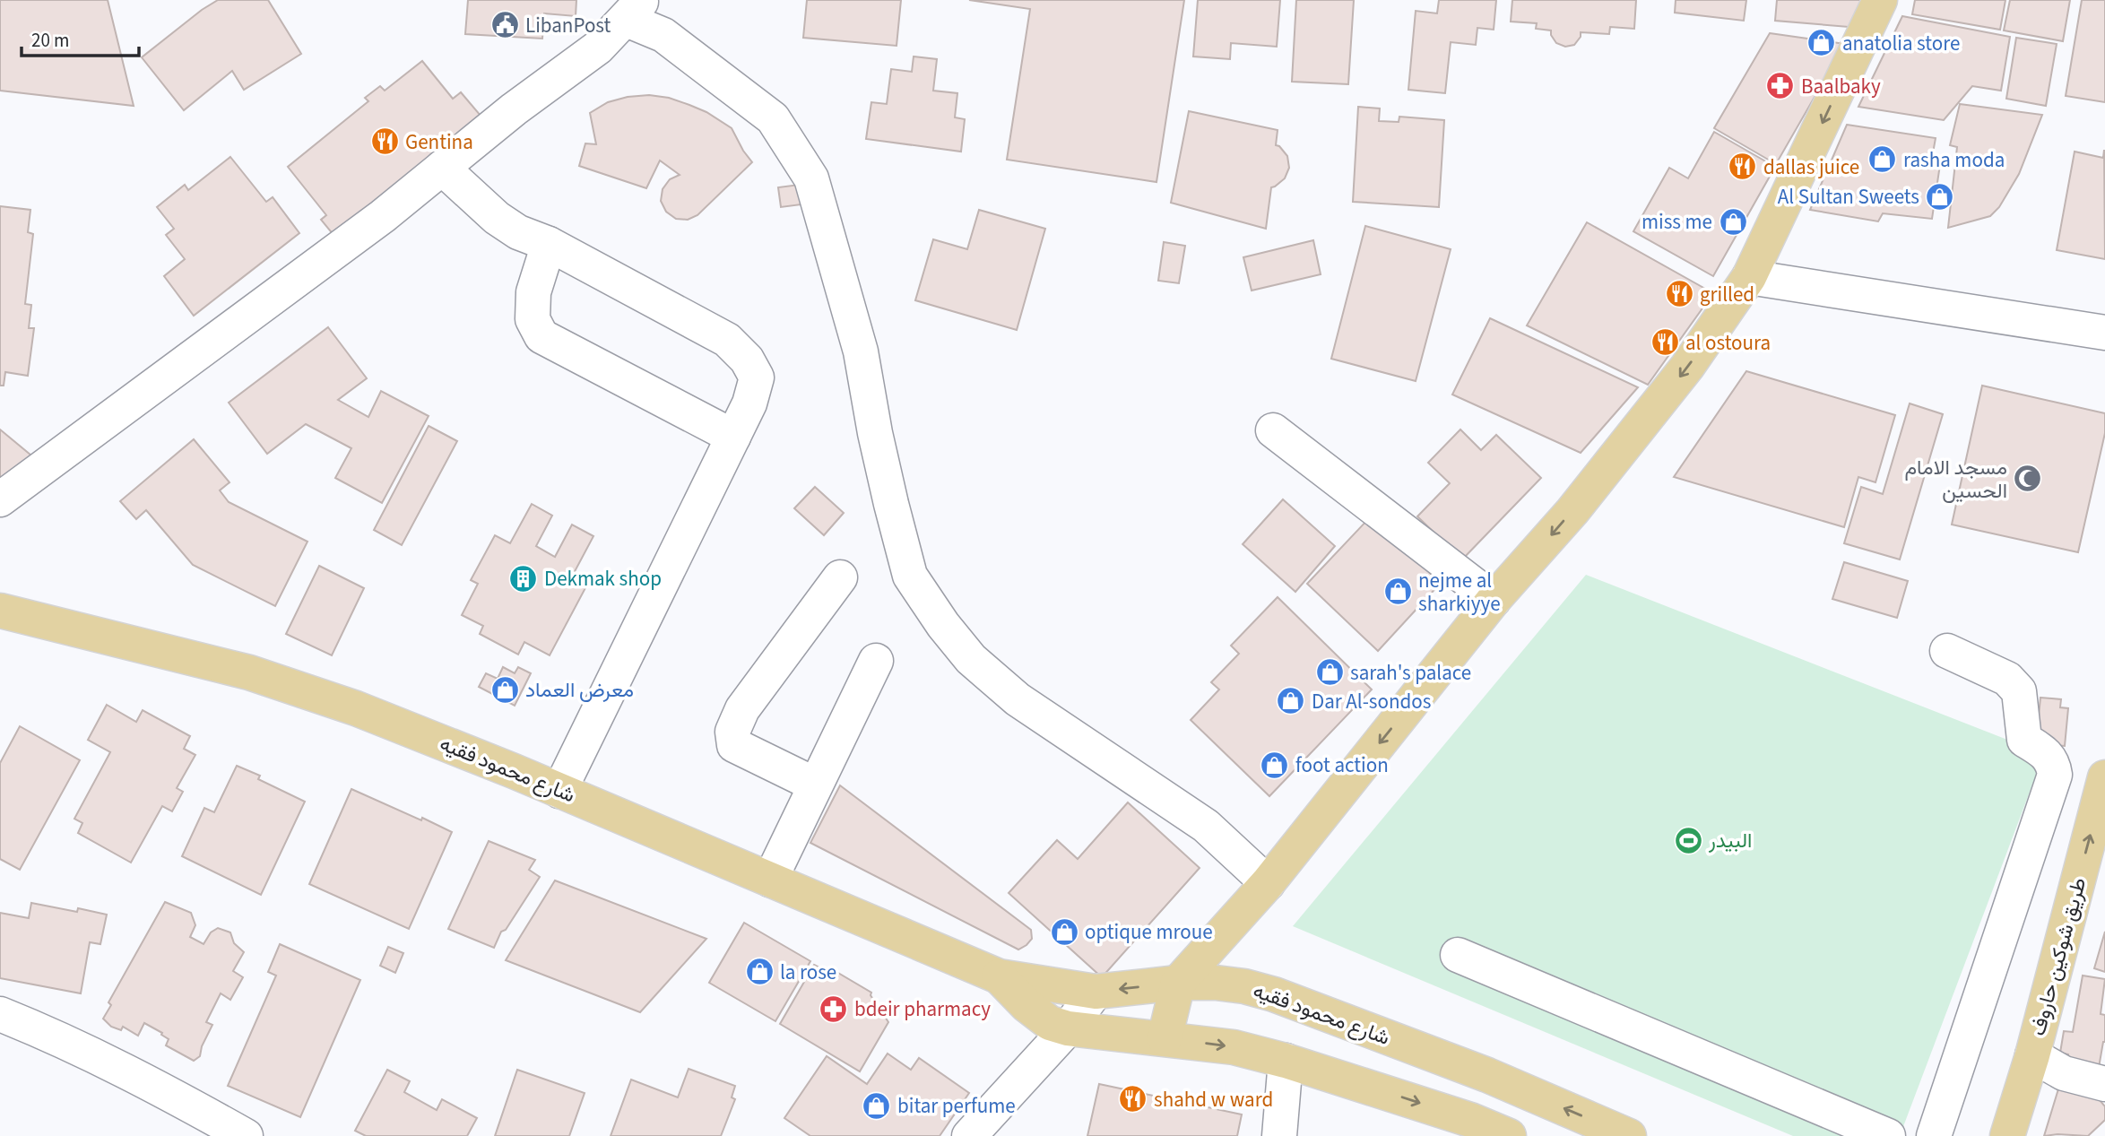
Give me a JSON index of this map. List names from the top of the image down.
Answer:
{
  "streets": {
    "main road": ["شارع محمود فقيه", "طريق شوكين حاروف"]
  },
  "one_way": ["طريق شوكين حاروف"],
  "places": {
    "public building": ["LibanPost"],
    "shop": [
      "anatolia store",
      "rasha moda",
      "Al Sultan Sweets",
      "miss me",
      "nejme al sharkiyye",
      "sarah's palace",
      "معرض العماد",
      "Dar Al-sondos",
      "foot action",
      "optique mroue",
      "la rose",
      "bitar perfume"
    ],
    "pharmacy": ["Baalbaky", "bdeir pharmacy"],
    "restaurant": [
      "Gentina",
      "dallas juice",
      "grilled",
      "al ostoura",
      "shahd w ward"
    ],
    "mosque": ["مسجد الامام الحسين"],
    "building": ["Dekmak shop"],
    "sports": ["البيدر"]
  },
  "scale_bar": "20 m"
}
